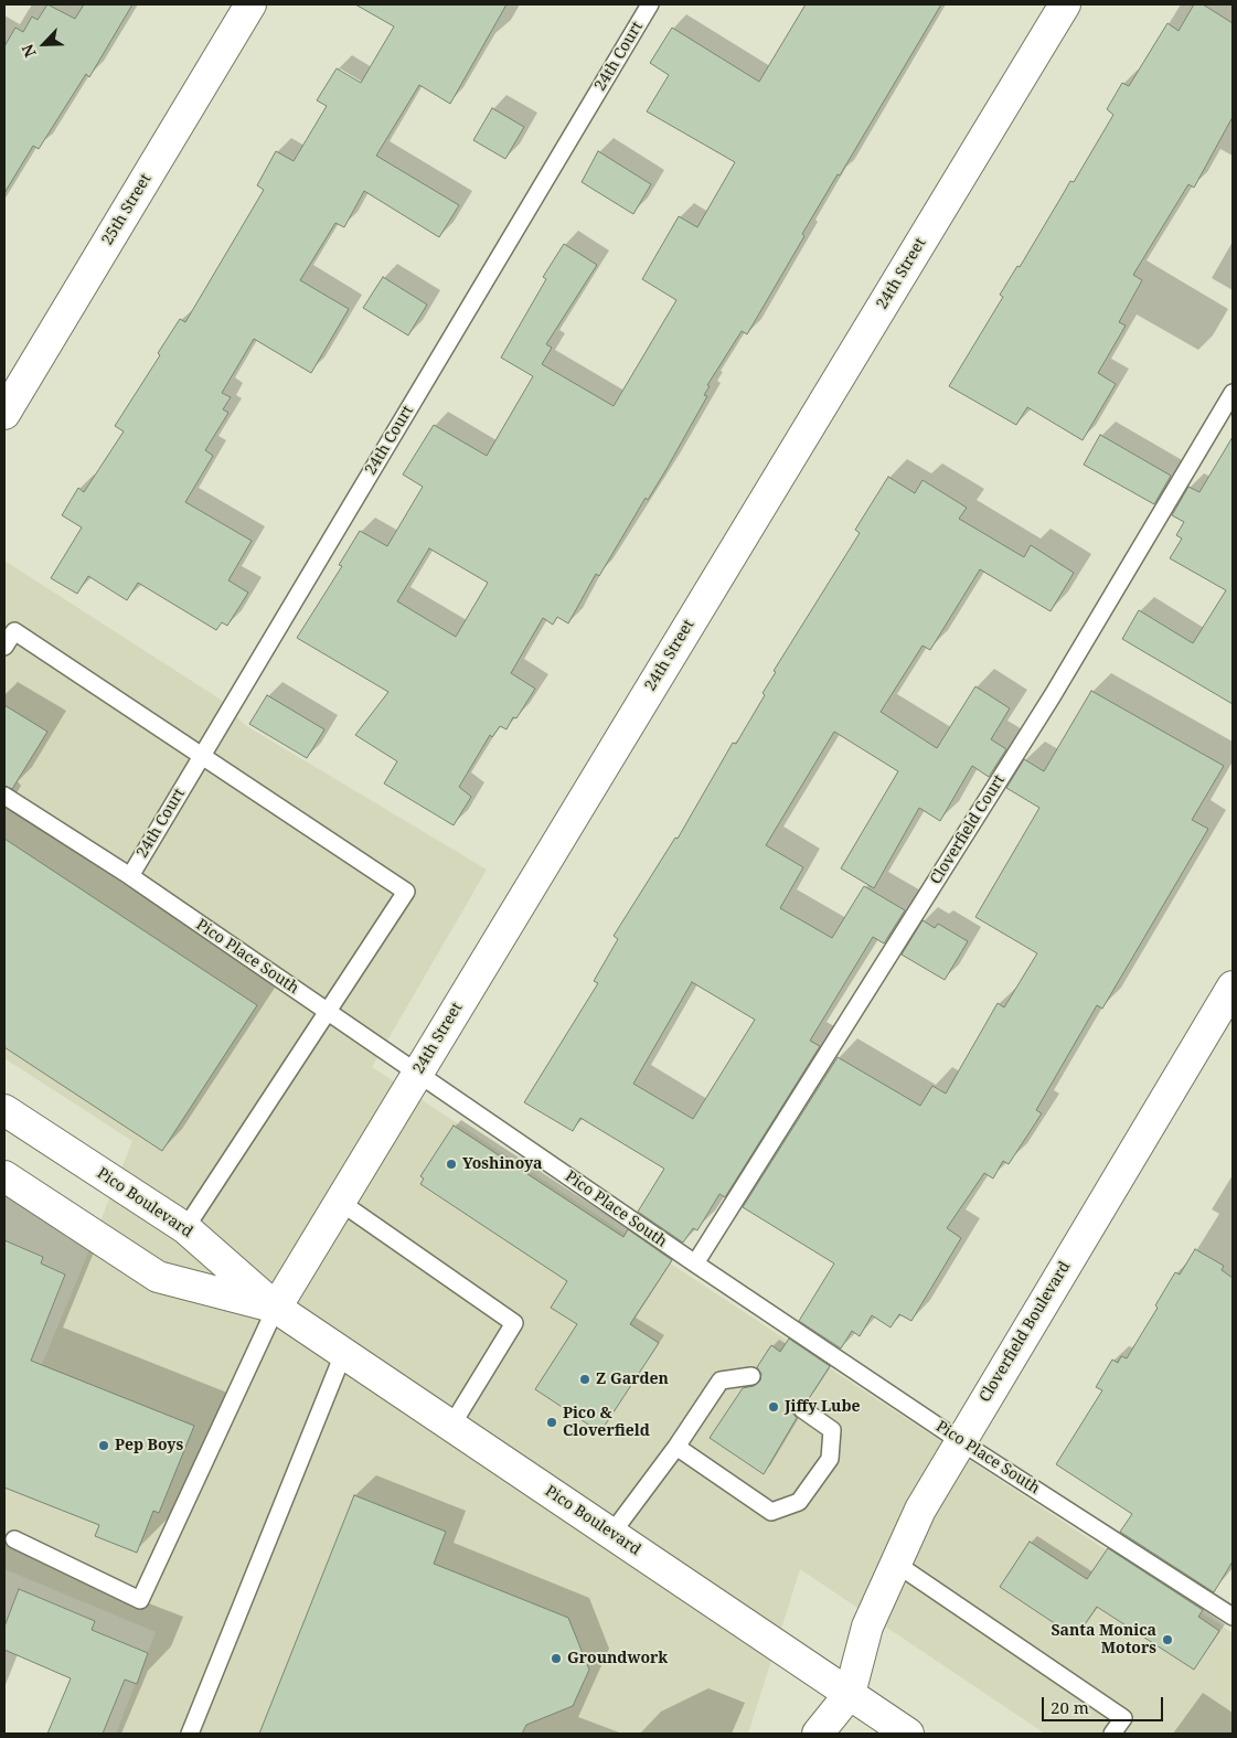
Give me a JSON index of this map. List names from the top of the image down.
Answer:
{
  "streets": {
    "street": [
      "25th Street",
      "24th Street",
      "Pico Boulevard",
      "Cloverfield Boulevard"
    ],
    "lane": ["24th Court", "Cloverfield Court", "Pico Place South"]
  },
  "crossings": [
    ["24th Court", "Pico Place South"],
    ["24th Street", "Pico Place South"],
    ["24th Street", "Pico Boulevard"],
    ["Cloverfield Court", "Pico Place South"],
    ["Pico Place South", "Cloverfield Boulevard"],
    ["Pico Boulevard", "Cloverfield Boulevard"]
  ],
  "places": [
    "Yoshinoya",
    "Z Garden",
    "Jiffy Lube",
    "Pico & Cloverfield",
    "Pep Boys",
    "Santa Monica Motors",
    "Groundwork"
  ],
  "scale_bar": "20 m",
  "north": "bottom left"
}
